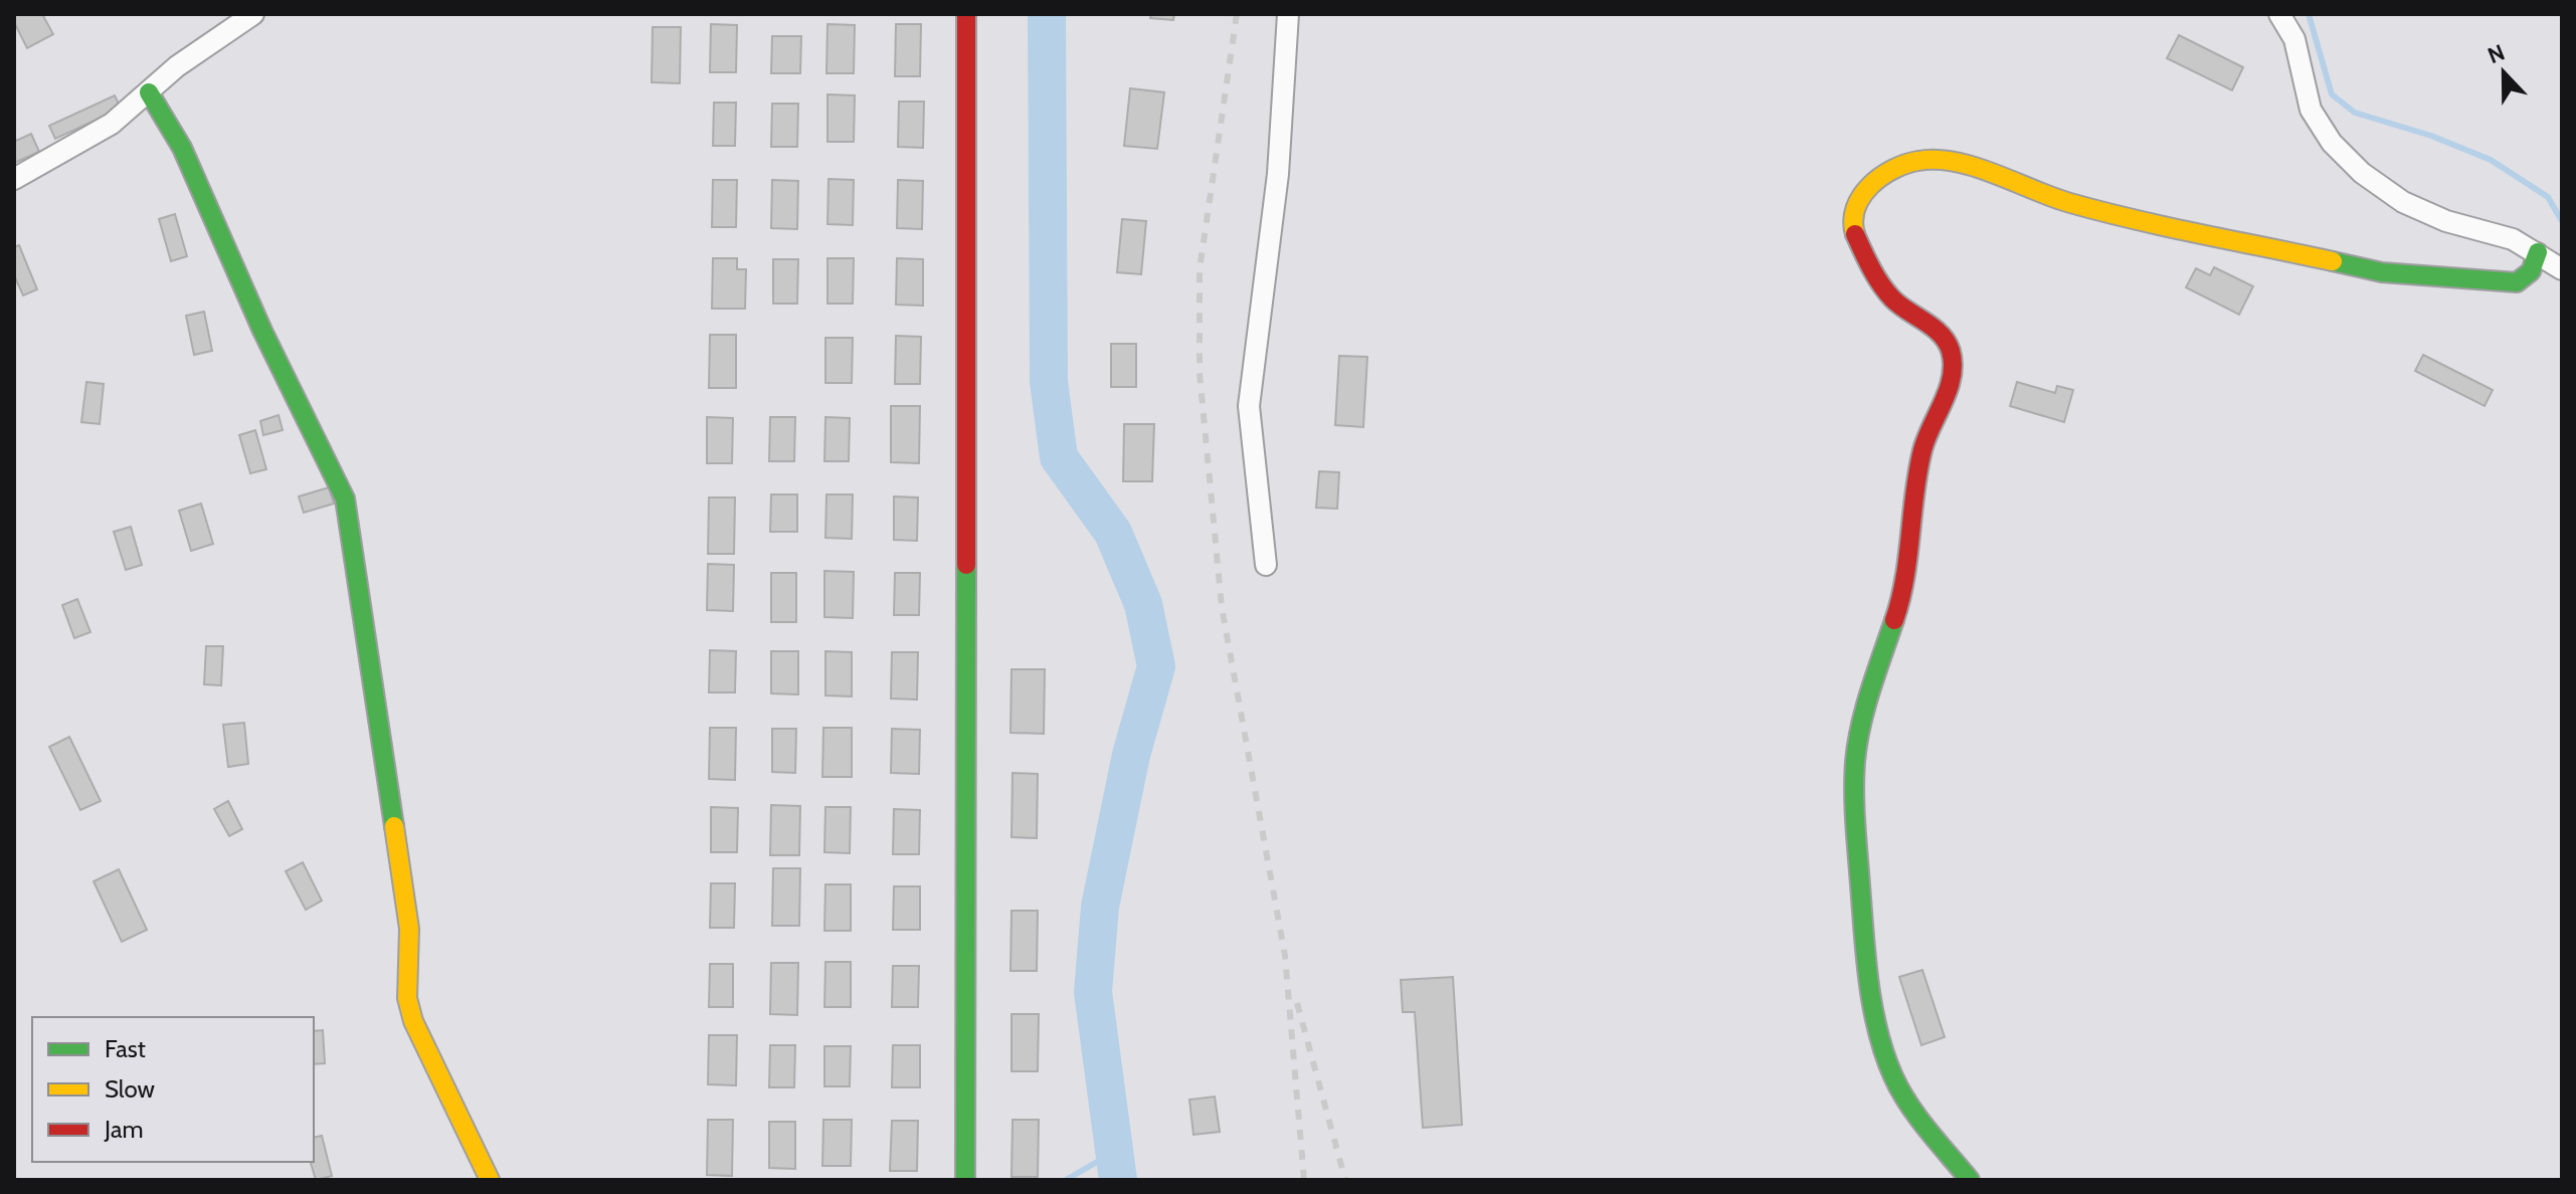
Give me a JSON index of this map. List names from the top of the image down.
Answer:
{
  "legend": ["Fast", "Slow", "Jam"],
  "north": "top"
}
